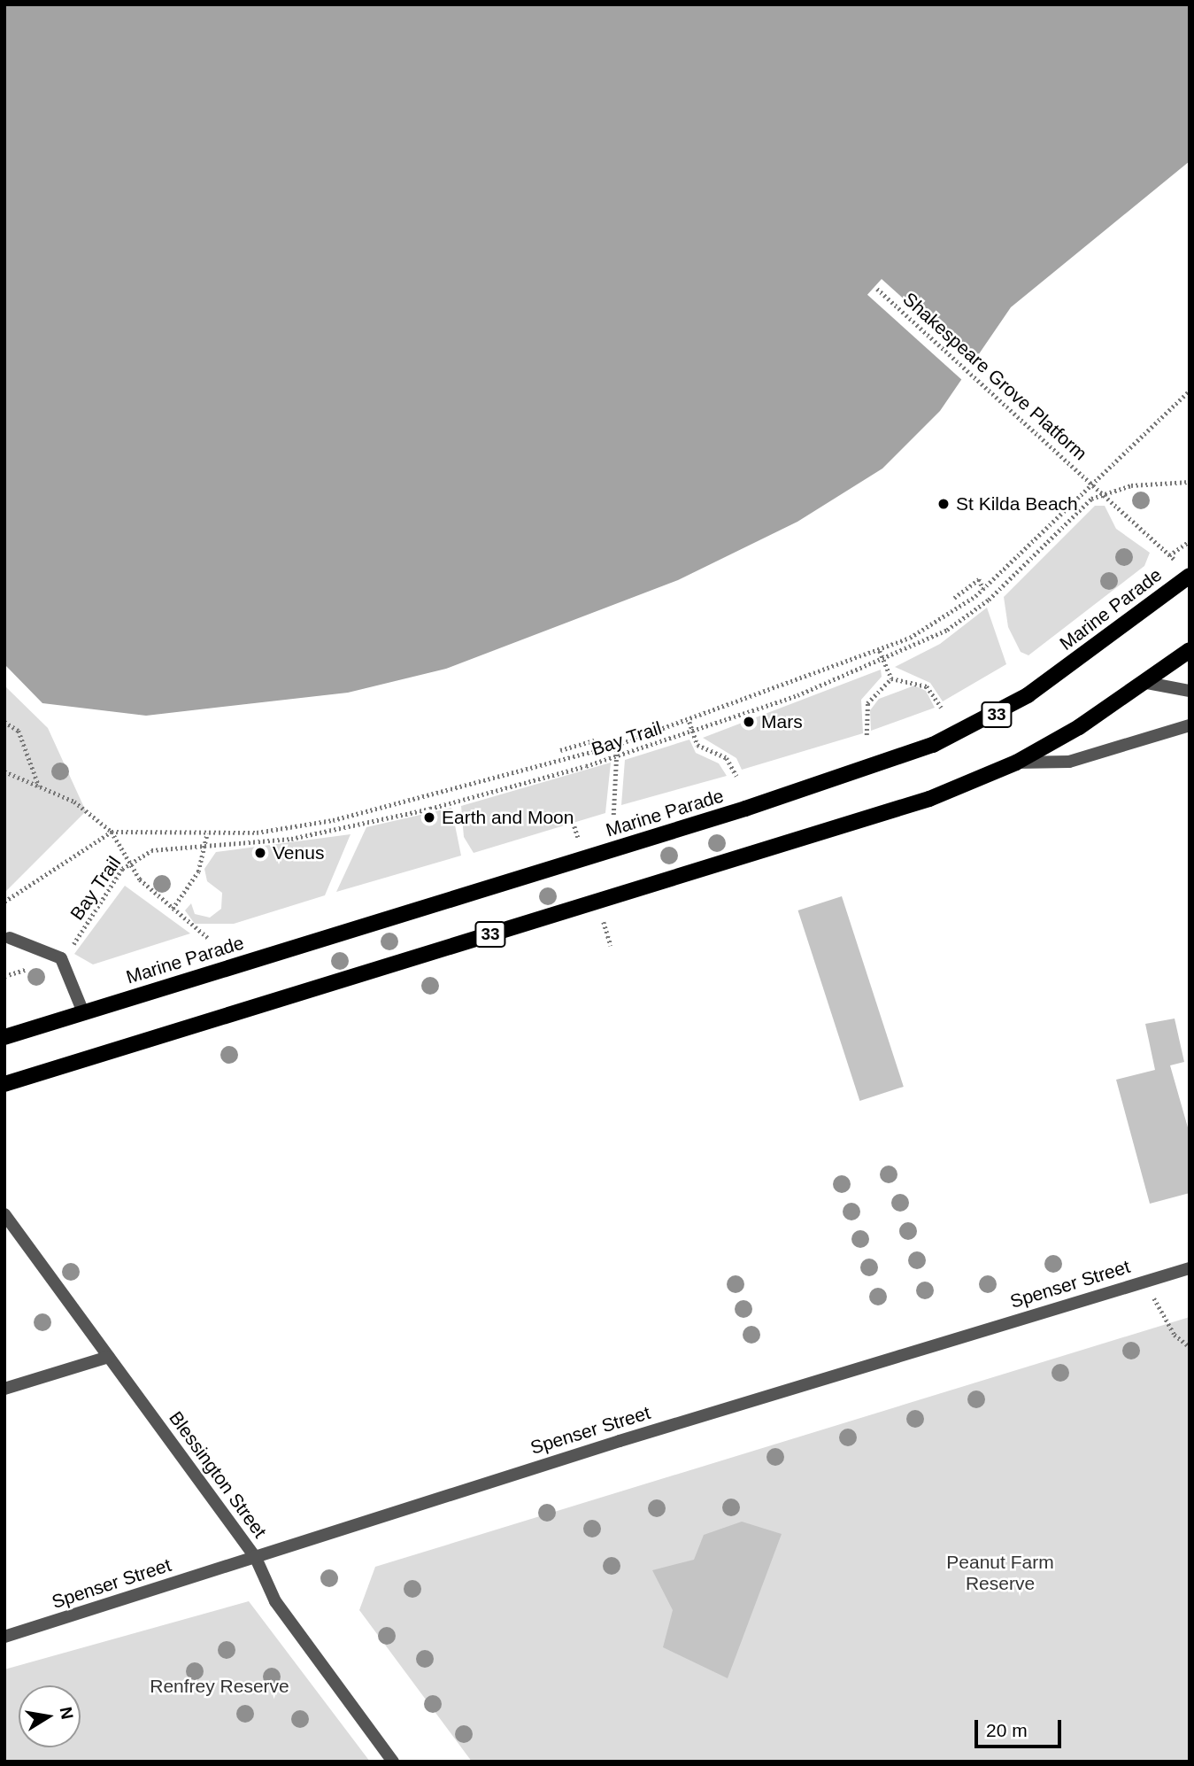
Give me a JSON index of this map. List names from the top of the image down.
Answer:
{
  "streets": {
    "main road": ["Marine Parade", "33"],
    "street": ["Spenser Street", "Blessington Street"],
    "path": ["Shakespeare Grove Platform", "Bay Trail"]
  },
  "crossings": [
    ["Shakespeare Grove Platform", "Marine Parade"],
    ["Shakespeare Grove Platform", "Bay Trail"],
    ["Spenser Street", "Blessington Street"]
  ],
  "parks": ["Peanut Farm Reserve", "Renfrey Reserve"],
  "places": [
    "St Kilda Beach",
    "Mars",
    "Earth and Moon",
    "Venus"
  ],
  "scale_bar": "20 m",
  "north": "right"
}
